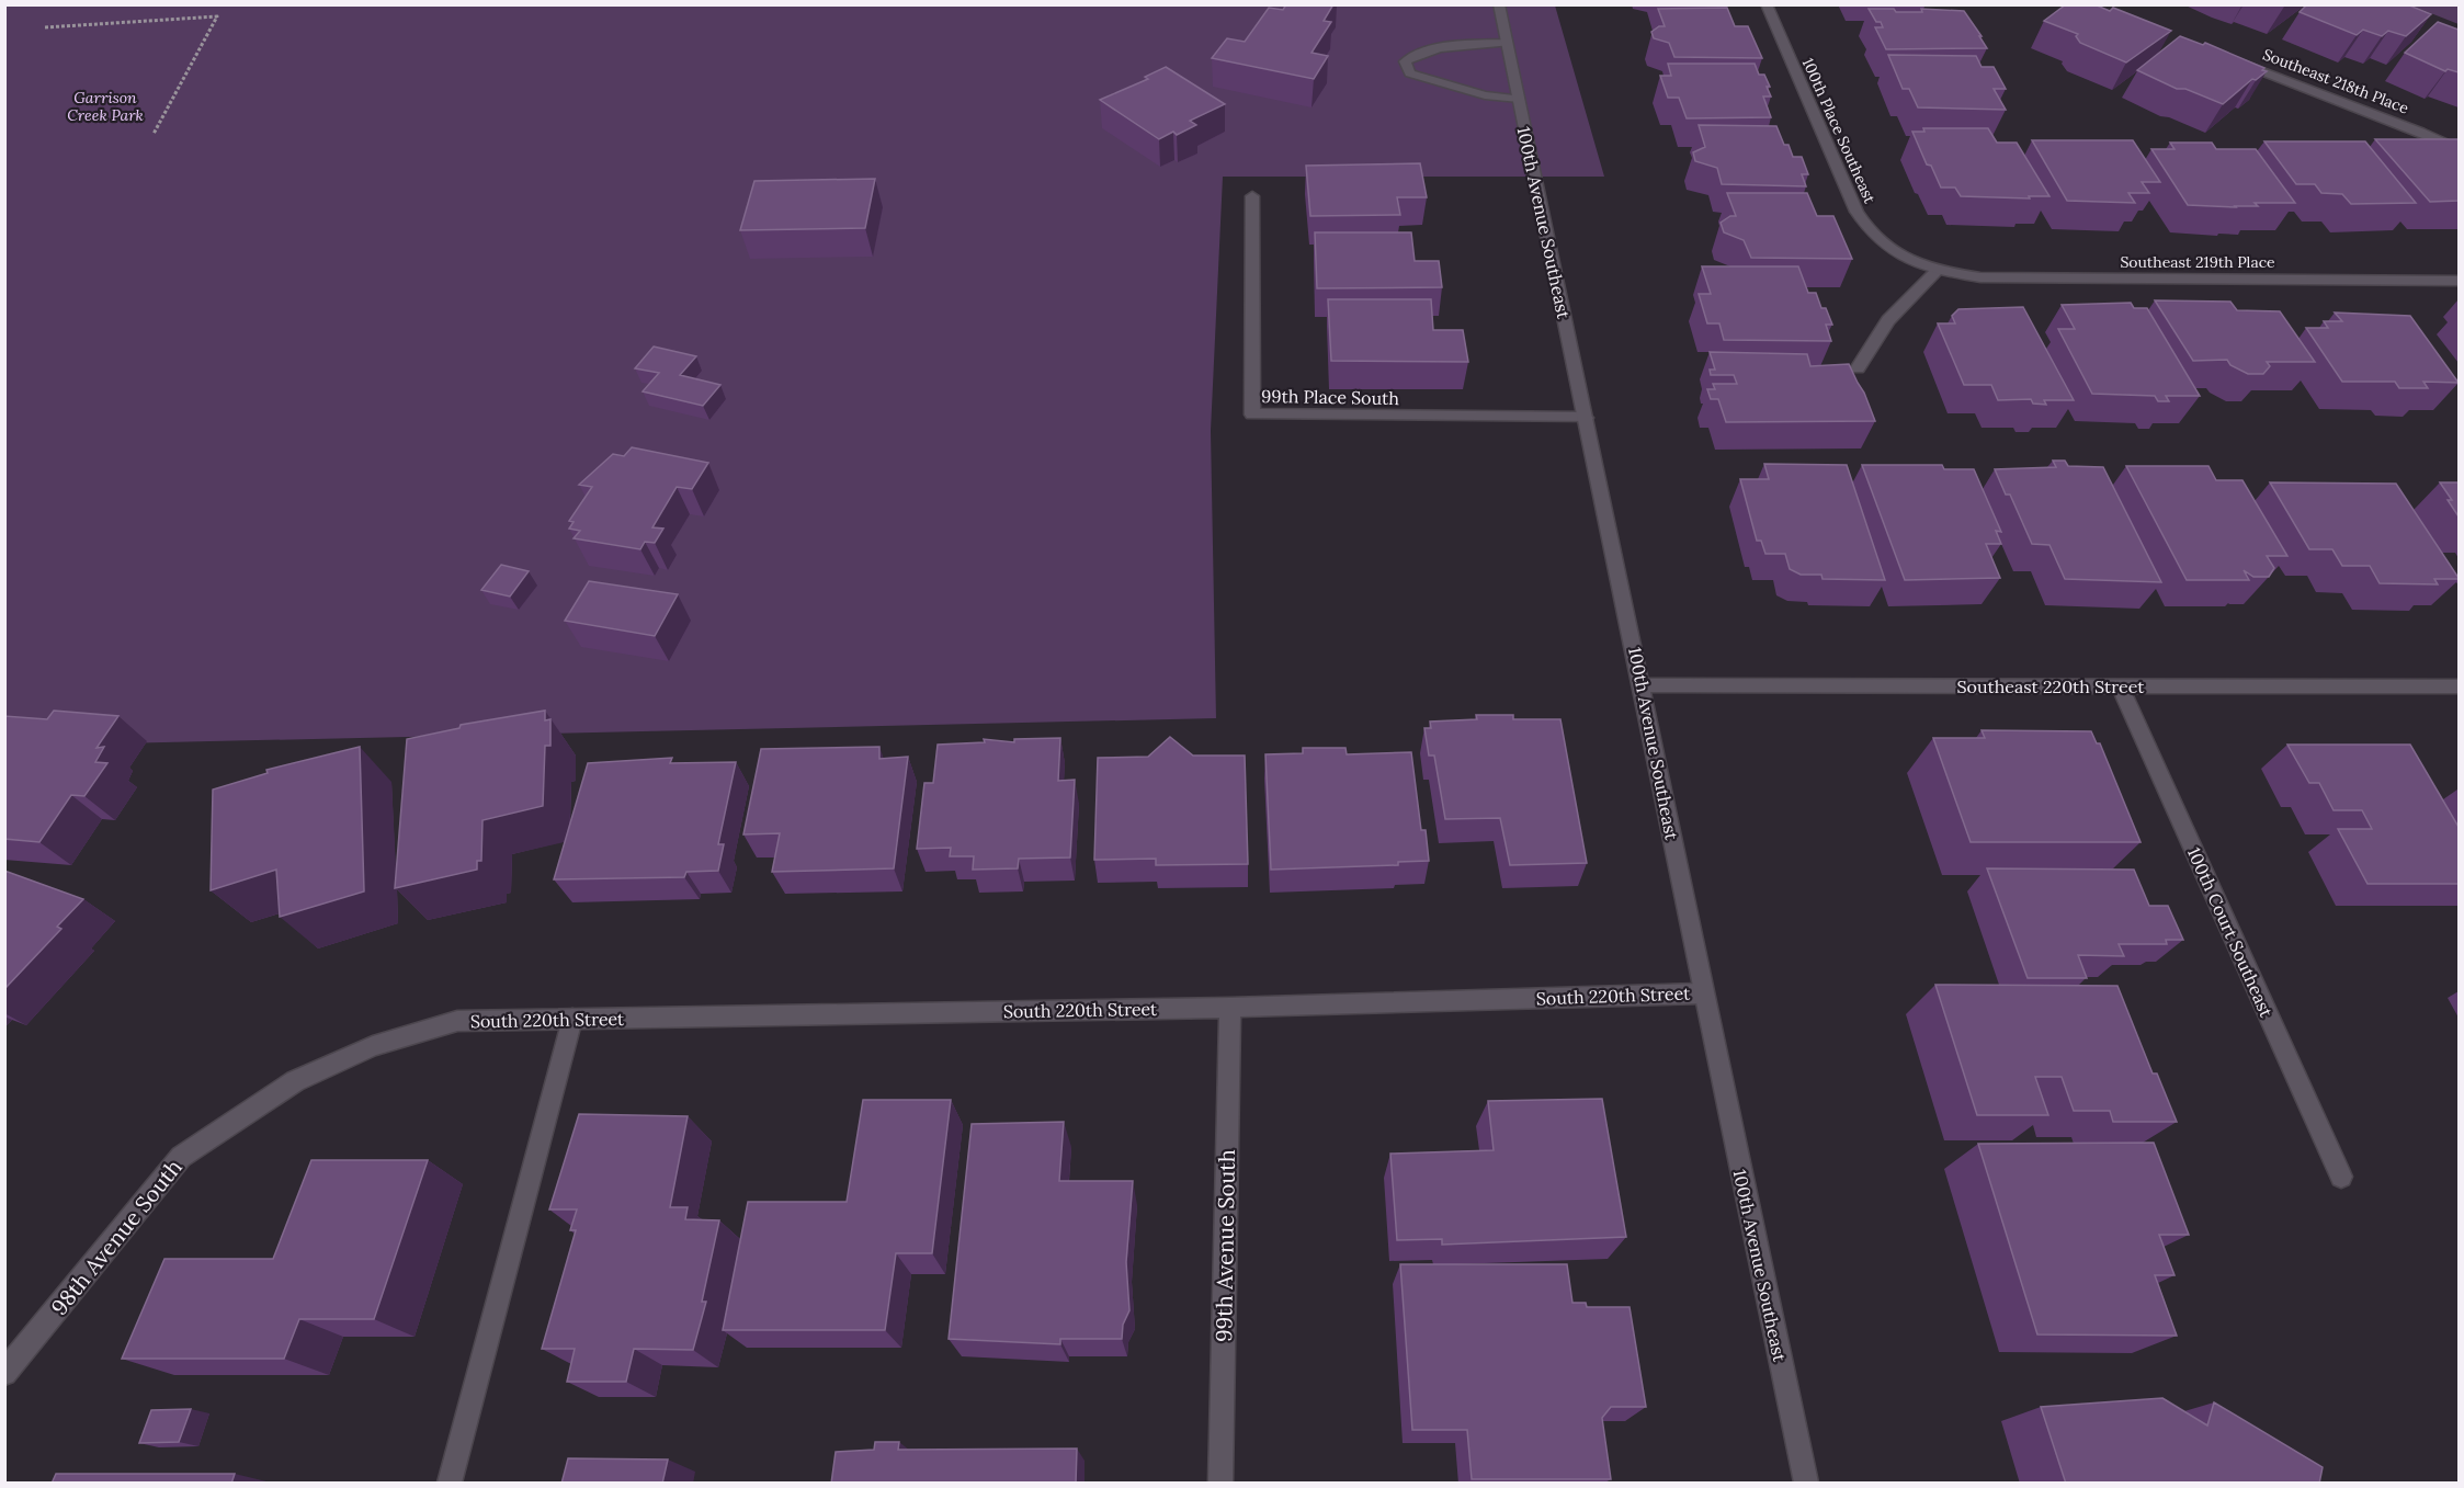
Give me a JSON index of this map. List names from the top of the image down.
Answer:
{
  "streets": {
    "street": [
      "Southeast 218th Place",
      "100th Place Southeast",
      "100th Avenue Southeast",
      "Southeast 219th Place",
      "99th Place South",
      "Southeast 220th Street",
      "100th Court Southeast",
      "South 220th Street",
      "98th Avenue South",
      "99th Avenue South"
    ]
  },
  "crossings": [
    ["100th Place Southeast", "Southeast 219th Place"],
    ["100th Avenue Southeast", "99th Place South"],
    ["100th Avenue Southeast", "Southeast 220th Street"],
    ["100th Avenue Southeast", "South 220th Street"],
    ["Southeast 220th Street", "100th Court Southeast"],
    ["South 220th Street", "98th Avenue South"],
    ["South 220th Street", "99th Avenue South"]
  ],
  "parks": ["Garrison Creek Park"]
}
